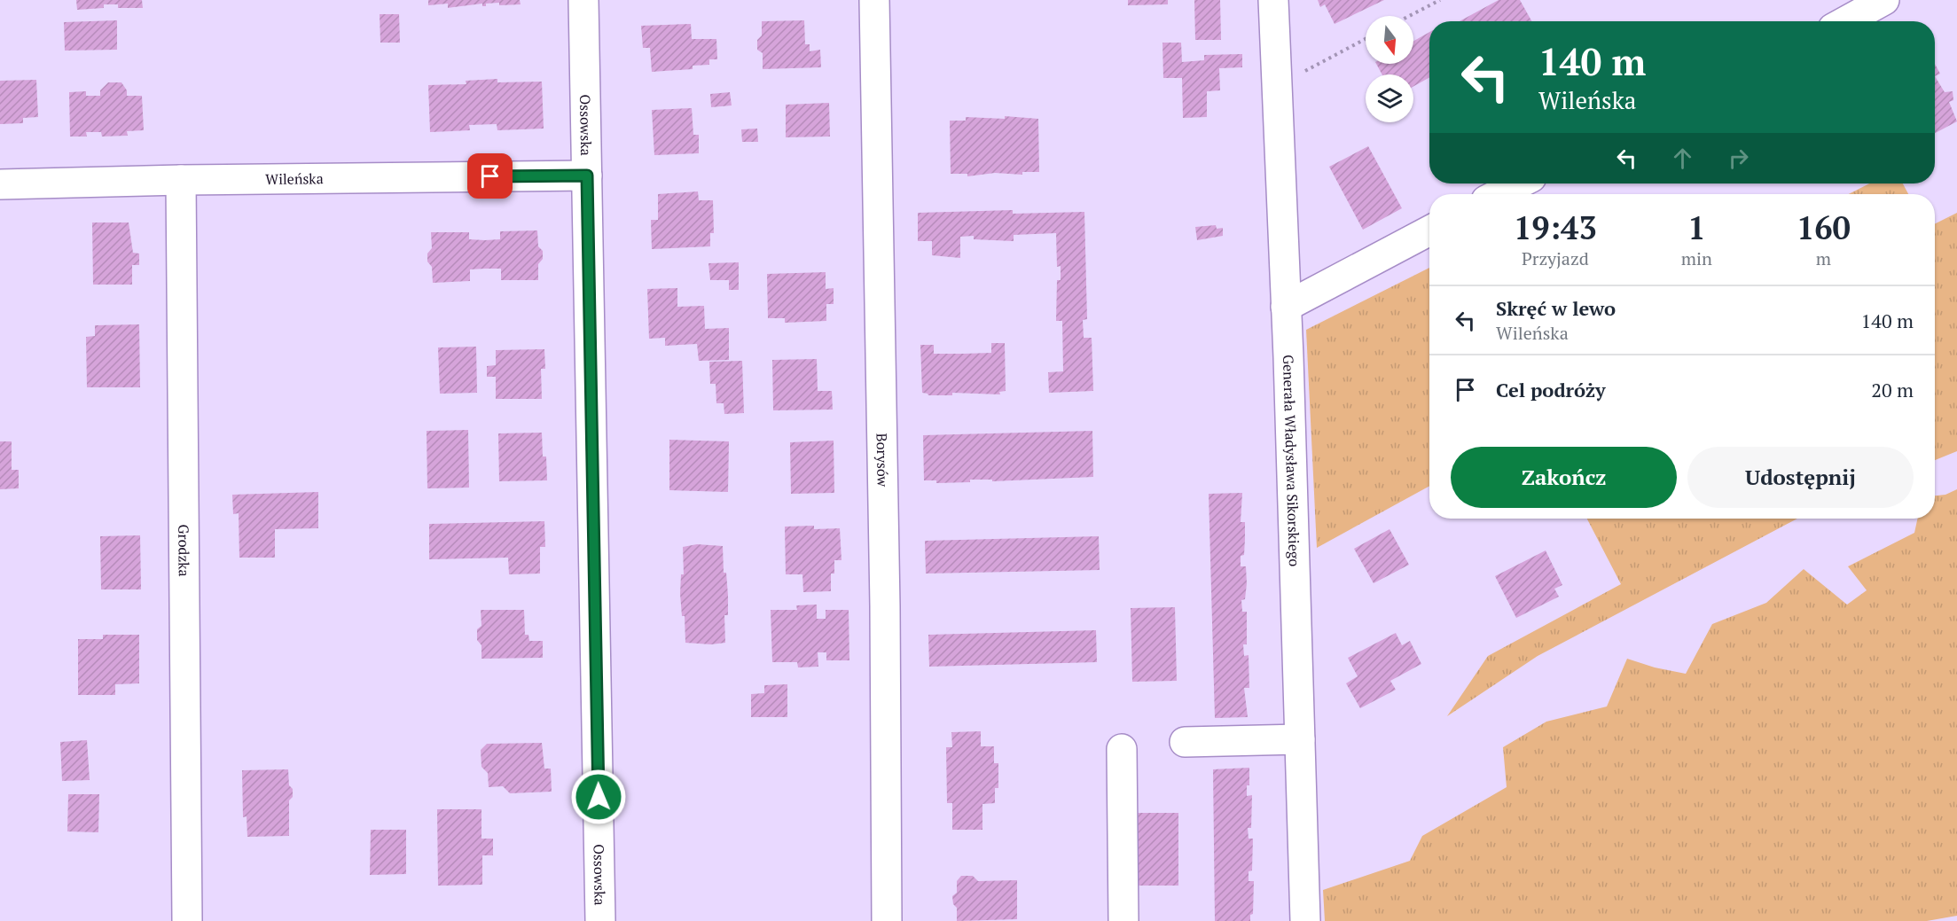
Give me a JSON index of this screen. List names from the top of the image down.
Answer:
{
  "streets": {
    "street": [
      "Ossowska",
      "Wileńska",
      "Borysów",
      "Generała Władysława Sikorskiego",
      "Grodzka"
    ]
  },
  "crossings": [
    ["Ossowska", "Wileńska"],
    ["Wileńska", "Grodzka"]
  ],
  "north": "bottom",
  "page": {
    "turn": ["140 m", "Wileńska"],
    "eta": [
      "19:43",
      "Przyjazd",
      "1",
      "min",
      "160",
      "m"
    ],
    "list": [
      {
        "name": "Skręć w lewo",
        "note": "Wileńska",
        "value": "140 m"
      },
      {
        "name": "Cel podróży",
        "value": "20 m"
      }
    ],
    "buttons": ["Zakończ", "Udostępnij"]
  }
}
